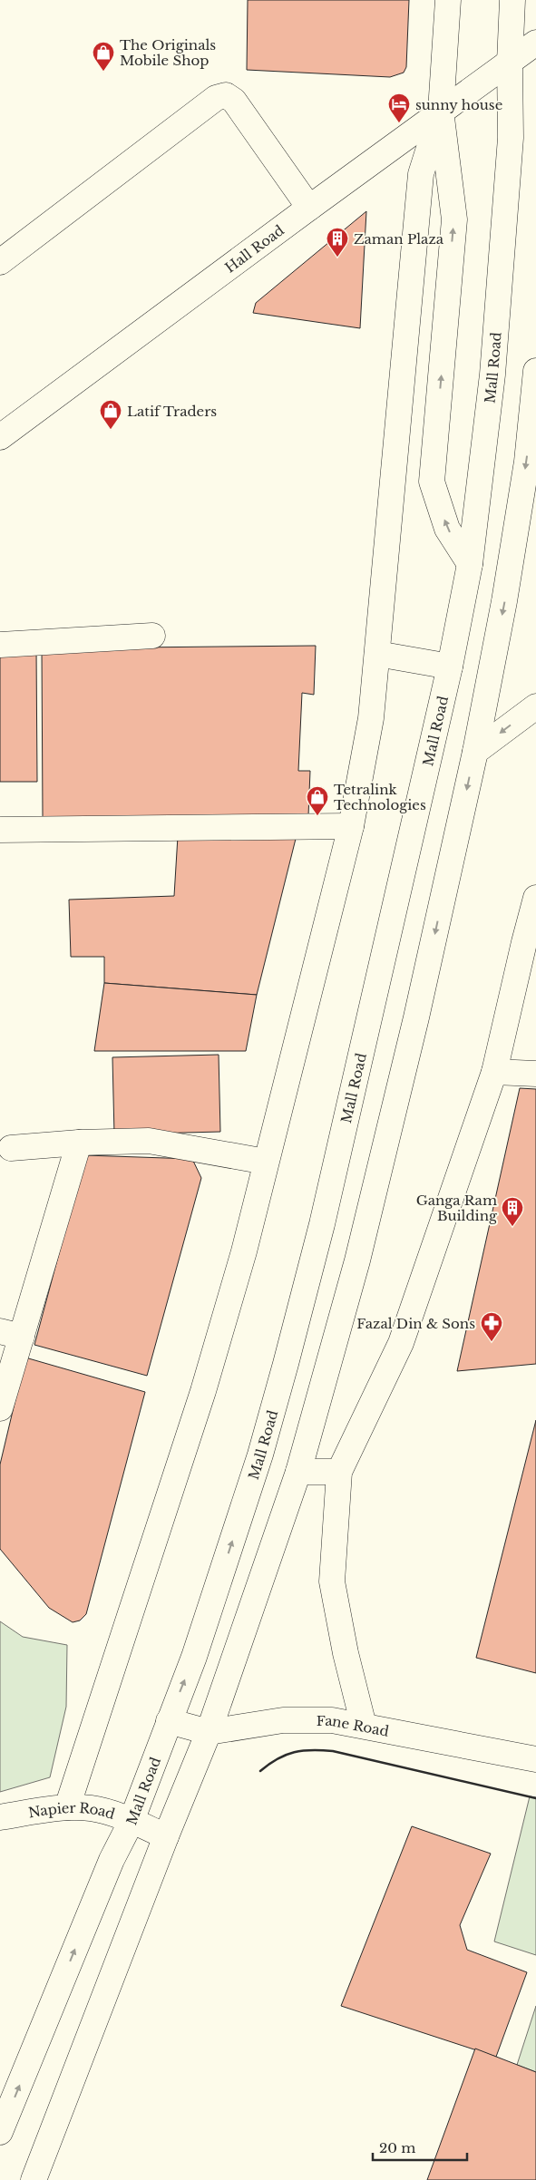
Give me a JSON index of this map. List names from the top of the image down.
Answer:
{
  "streets": {
    "main road": [
      "Hall Road",
      "Mall Road",
      "Fane Road",
      "Napier Road"
    ]
  },
  "crossings": [
    ["Hall Road", "Mall Road"],
    ["Mall Road", "Fane Road"],
    ["Mall Road", "Napier Road"]
  ],
  "places": {
    "shop": ["The Originals Mobile Shop", "Latif Traders", "Tetralink Technologies"],
    "hotel": ["sunny house"],
    "building": ["Zaman Plaza", "Ganga Ram Building"],
    "pharmacy": ["Fazal Din & Sons"]
  },
  "scale_bar": "20 m"
}
